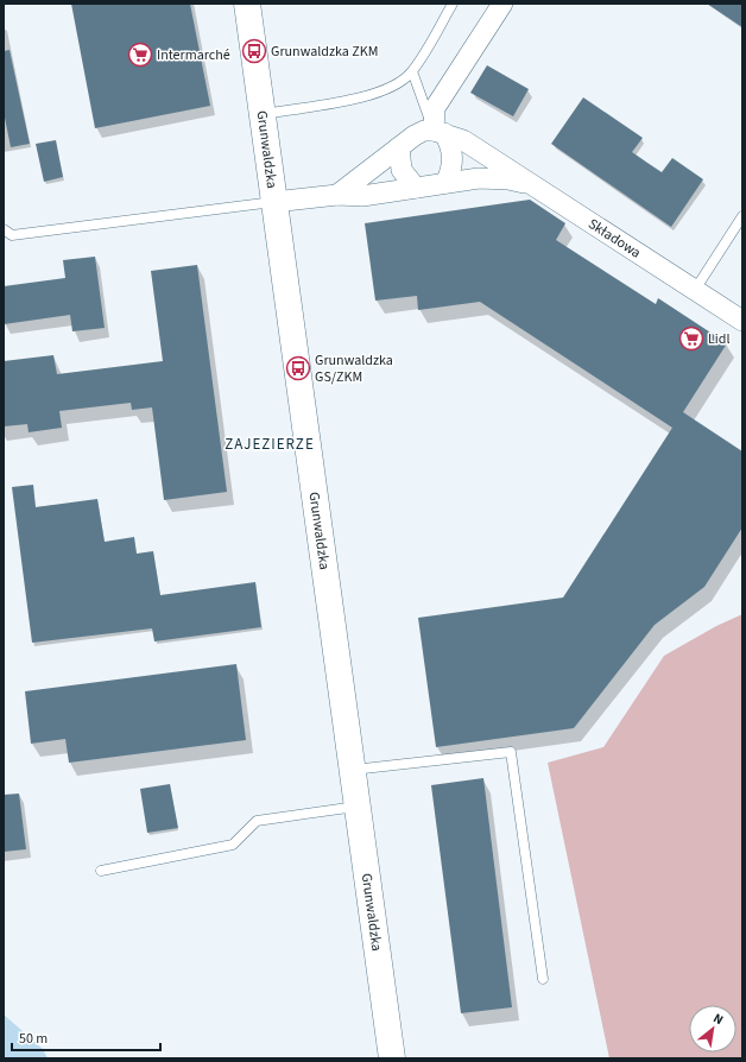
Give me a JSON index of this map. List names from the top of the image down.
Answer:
{
  "streets": {
    "main road": ["Grunwaldzka"],
    "street": ["Składowa"]
  },
  "crossings": [
    ["Grunwaldzka", "Składowa"]
  ],
  "districts": ["ZAJEZIERZE"],
  "places": {
    "bus stop": ["Grunwaldzka ZKM", "Grunwaldzka GS/ZKM"],
    "supermarket": ["Intermarché", "Lidl"]
  },
  "scale_bar": "50 m",
  "north": "top right"
}
